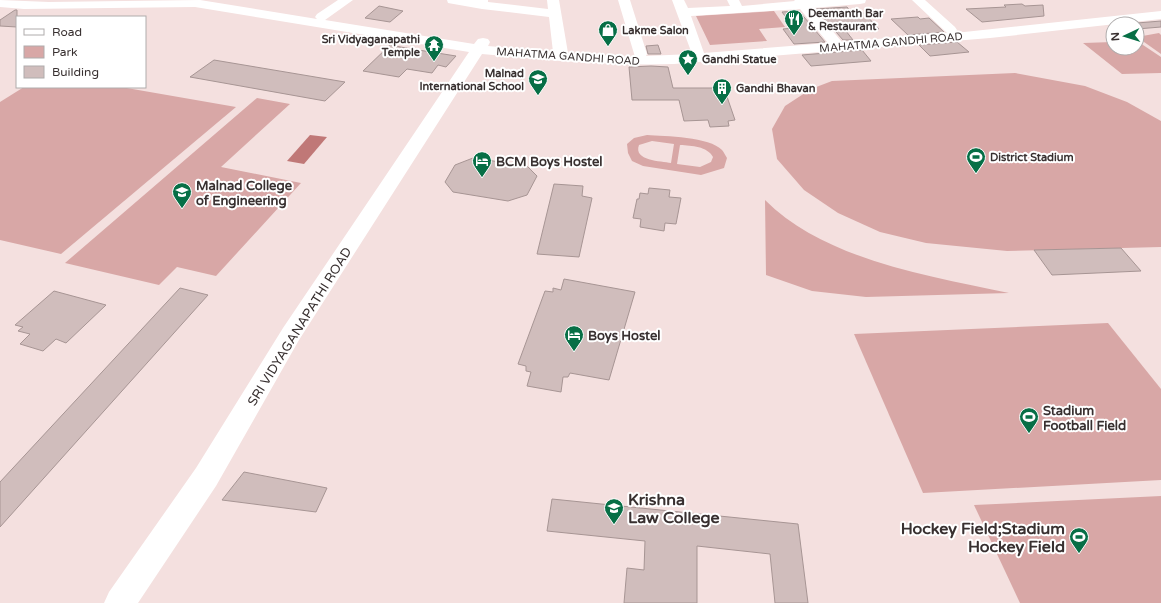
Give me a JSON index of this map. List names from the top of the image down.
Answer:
{
  "streets": {
    "street": ["MAHATMA GANDHI ROAD", "SRI VIDYAGANAPATHI ROAD"]
  },
  "crossings": [
    ["MAHATMA GANDHI ROAD", "SRI VIDYAGANAPATHI ROAD"]
  ],
  "places": {
    "restaurant": ["Deemanth Bar & Restaurant"],
    "shop": ["Lakme Salon"],
    "temple": ["Sri Vidyaganapathi Temple"],
    "place": ["Gandhi Statue"],
    "school or university": ["Malnad International School", "Malnad College of Engineering", "Krishna Law College"],
    "building": ["Gandhi Bhavan"],
    "sports": ["District Stadium", "Stadium Football Field", "Hockey Field;Stadium Hockey Field"],
    "hotel": ["BCM Boys Hostel", "Boys Hostel"]
  },
  "legend": ["Road", "Park", "Building"],
  "north": "left"
}
